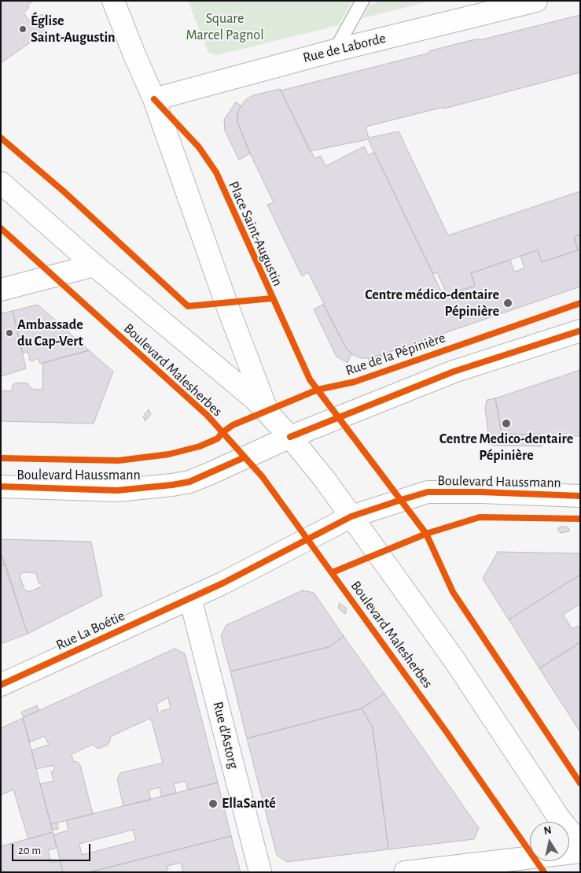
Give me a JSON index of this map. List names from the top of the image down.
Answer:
{
  "streets": {
    "street": [
      "Rue de Laborde",
      "Boulevard Malesherbes",
      "Boulevard Haussmann",
      "Rue La Boétie",
      "Rue d'Astorg"
    ],
    "cycle path": ["Place Saint-Augustin", "Rue de la Pépinière"]
  },
  "crossings": [
    ["Boulevard Malesherbes", "Boulevard Haussmann"],
    ["Rue La Boétie", "Rue d'Astorg"]
  ],
  "parks": ["Square Marcel Pagnol"],
  "places": [
    "Église Saint-Augustin",
    "Centre médico-dentaire Pépinière",
    "Ambassade du Cap-Vert",
    "Centre Medico-dentaire Pépinière",
    "EllaSanté"
  ],
  "scale_bar": "20 m",
  "north": "top"
}
